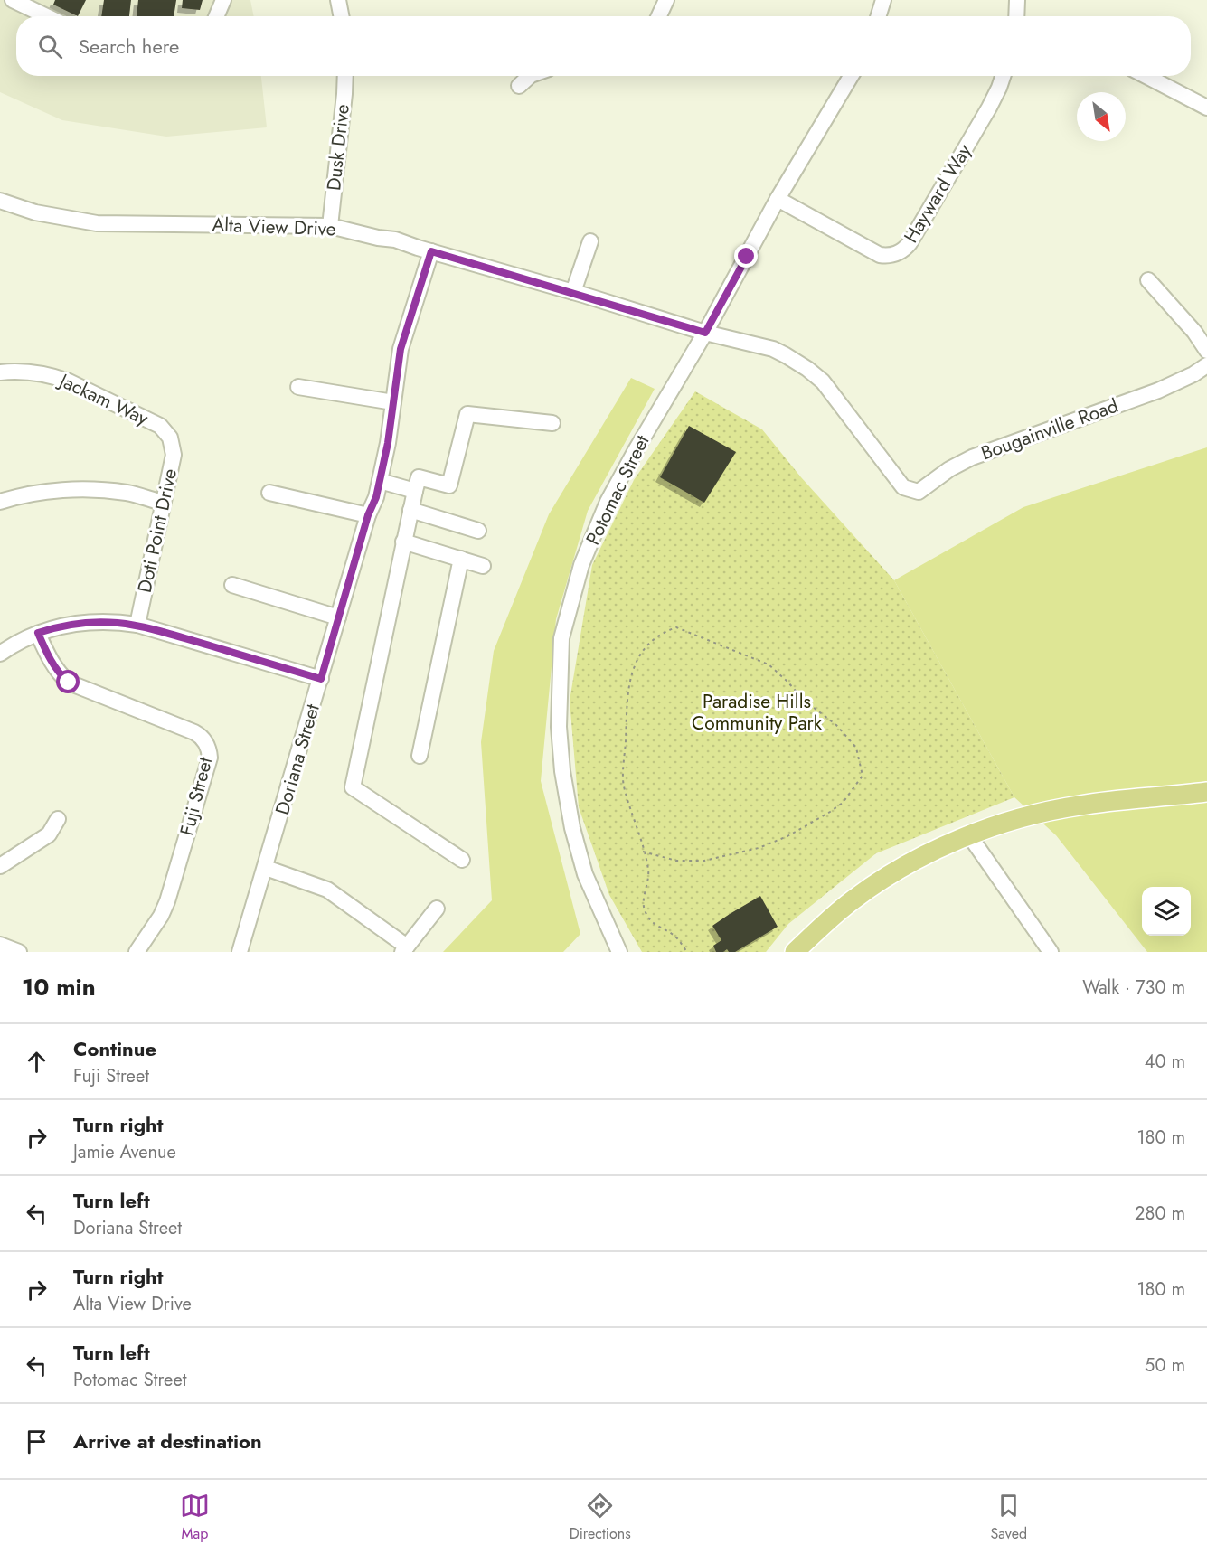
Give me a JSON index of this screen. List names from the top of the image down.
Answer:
{
  "streets": {
    "street": [
      "Dusk Drive",
      "Hayward Way",
      "Alta View Drive",
      "Jackam Way",
      "Bougainville Road",
      "Potomac Street",
      "Doti Point Drive",
      "Doriana Street",
      "Fuji Street"
    ]
  },
  "crossings": [
    ["Dusk Drive", "Alta View Drive"],
    ["Hayward Way", "Potomac Street"],
    ["Alta View Drive", "Bougainville Road"],
    ["Alta View Drive", "Potomac Street"],
    ["Alta View Drive", "Doriana Street"],
    ["Jackam Way", "Doti Point Drive"]
  ],
  "parks": ["Paradise Hills Community Park"],
  "north": "bottom right",
  "page": {
    "search": "Search here",
    "heading": ["10 min", "Walk · 730 m"],
    "list": [
      ["Continue", "Fuji Street", "40 m"],
      ["Turn right", "Jamie Avenue", "180 m"],
      ["Turn left", "Doriana Street", "280 m"],
      ["Turn right", "Alta View Drive", "180 m"],
      ["Turn left", "Potomac Street", "50 m"],
      "Arrive at destination"
    ],
    "nav": ["Map", "Directions", "Saved"]
  }
}
